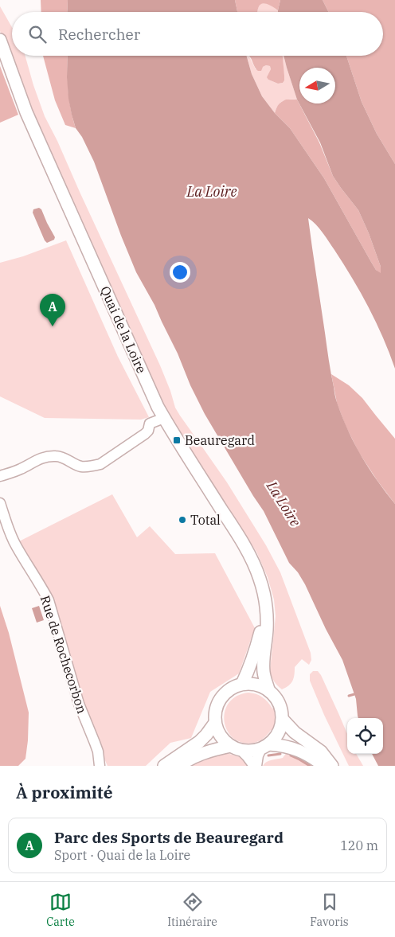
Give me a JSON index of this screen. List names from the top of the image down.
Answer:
{
  "streets": {
    "main road": ["Quai de la Loire"],
    "street": ["Rue de Rochecorbon"]
  },
  "water": ["La Loire"],
  "places": {
    "transit": ["Beauregard"],
    "other": ["Total"]
  },
  "north": "left",
  "page": {
    "search": "Rechercher",
    "pins": "A",
    "heading": "À proximité",
    "list": [
      {
        "mark": "A",
        "name": "Parc des Sports de Beauregard",
        "note": "Sport · Quai de la Loire",
        "value": "120 m"
      }
    ],
    "nav": ["Carte", "Itinéraire", "Favoris"]
  }
}
